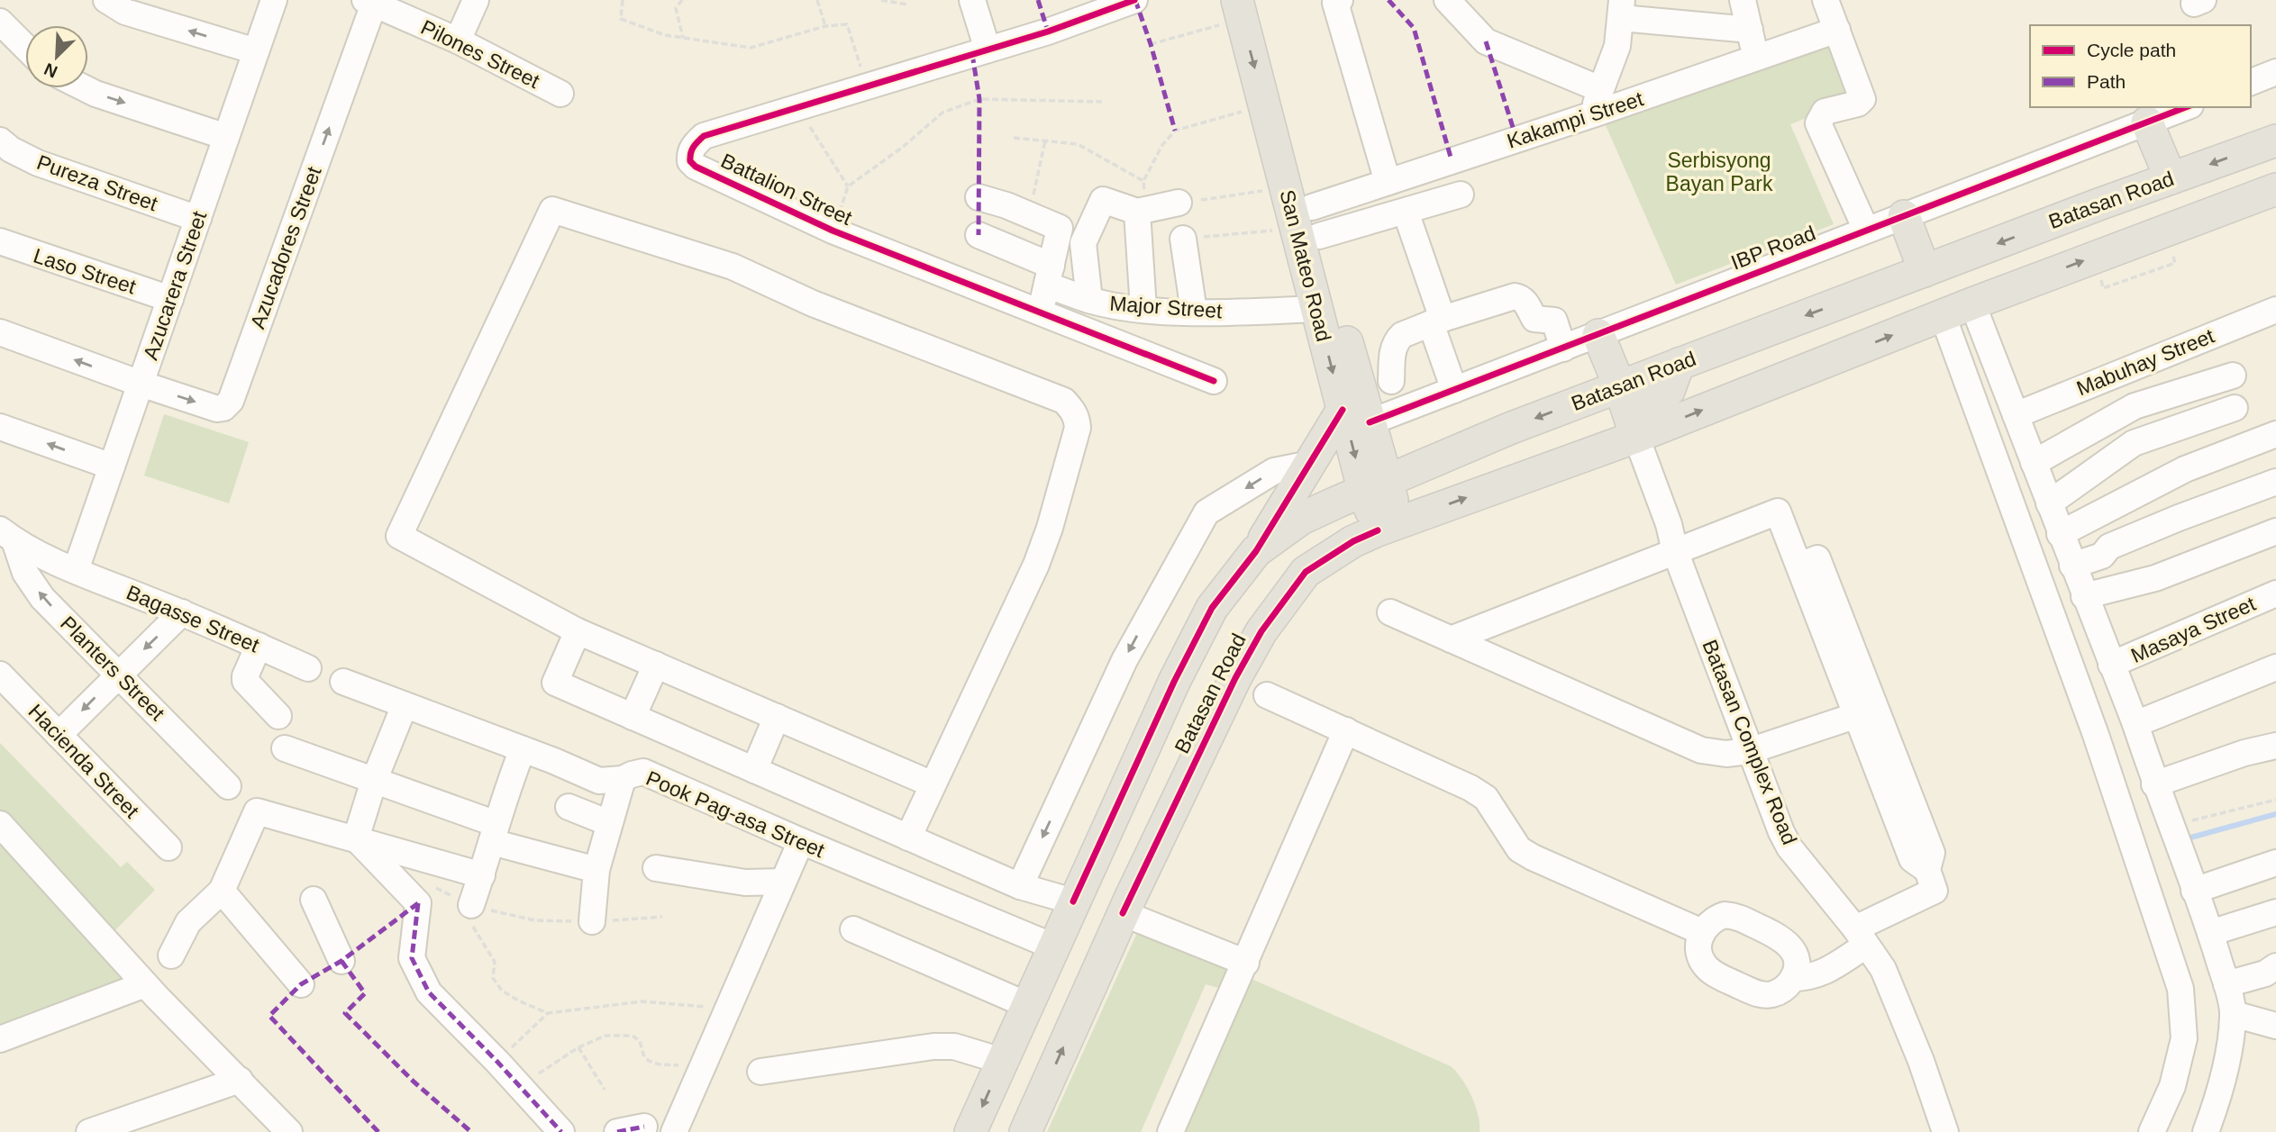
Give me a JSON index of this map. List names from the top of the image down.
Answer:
{
  "streets": {
    "main road": ["Batasan Road", "San Mateo Road"],
    "street": [
      "Pilones Street",
      "Kakampi Street",
      "Pureza Street",
      "Battalion Street",
      "Azucadores Street",
      "IBP Road",
      "Laso Street",
      "Azucarera Street",
      "Major Street",
      "Mabuhay Street",
      "Bagasse Street",
      "Masaya Street",
      "Planters Street",
      "Batasan Complex Road",
      "Hacienda Street",
      "Pook Pag-asa Street"
    ]
  },
  "crossings": [
    ["Pilones Street", "Azucadores Street"],
    ["Kakampi Street", "San Mateo Road"],
    ["Pureza Street", "Azucarera Street"],
    ["Batasan Road", "San Mateo Road"],
    ["Batasan Road", "Batasan Complex Road"],
    ["Batasan Road", "Pook Pag-asa Street"],
    ["Azucadores Street", "Azucarera Street"],
    ["IBP Road", "San Mateo Road"],
    ["San Mateo Road", "Major Street"],
    ["Laso Street", "Azucarera Street"],
    ["Azucarera Street", "Bagasse Street"],
    ["Azucarera Street", "Planters Street"],
    ["Bagasse Street", "Planters Street"]
  ],
  "parks": ["Serbisyong Bayan Park"],
  "legend": ["Cycle path", "Path"],
  "north": "bottom left"
}
